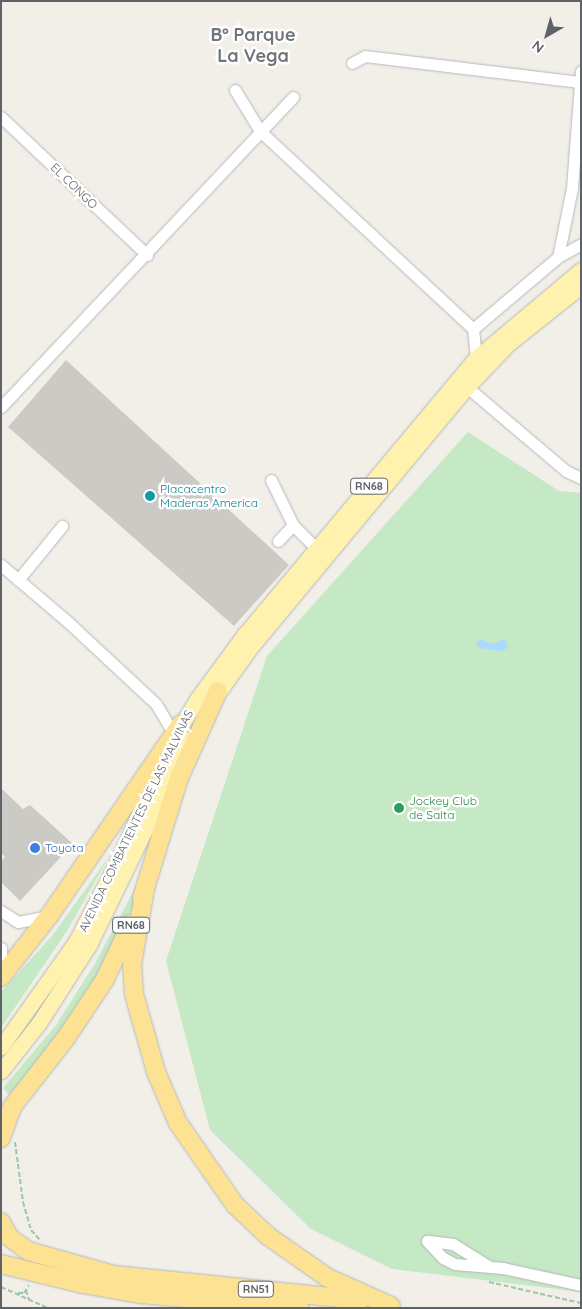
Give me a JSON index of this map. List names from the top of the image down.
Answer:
{
  "streets": {
    "highway": ["RN68", "RN51"],
    "main road": ["AVENIDA COMBATIENTES DE LAS MALVINAS"],
    "street": ["EL CONGO"]
  },
  "crossings": [
    ["RN68", "AVENIDA COMBATIENTES DE LAS MALVINAS"]
  ],
  "districts": ["Bº Parque La Vega"],
  "places": ["Placacentro Maderas America", "Jockey Club de Salta", "Toyota"],
  "north": "bottom left"
}
